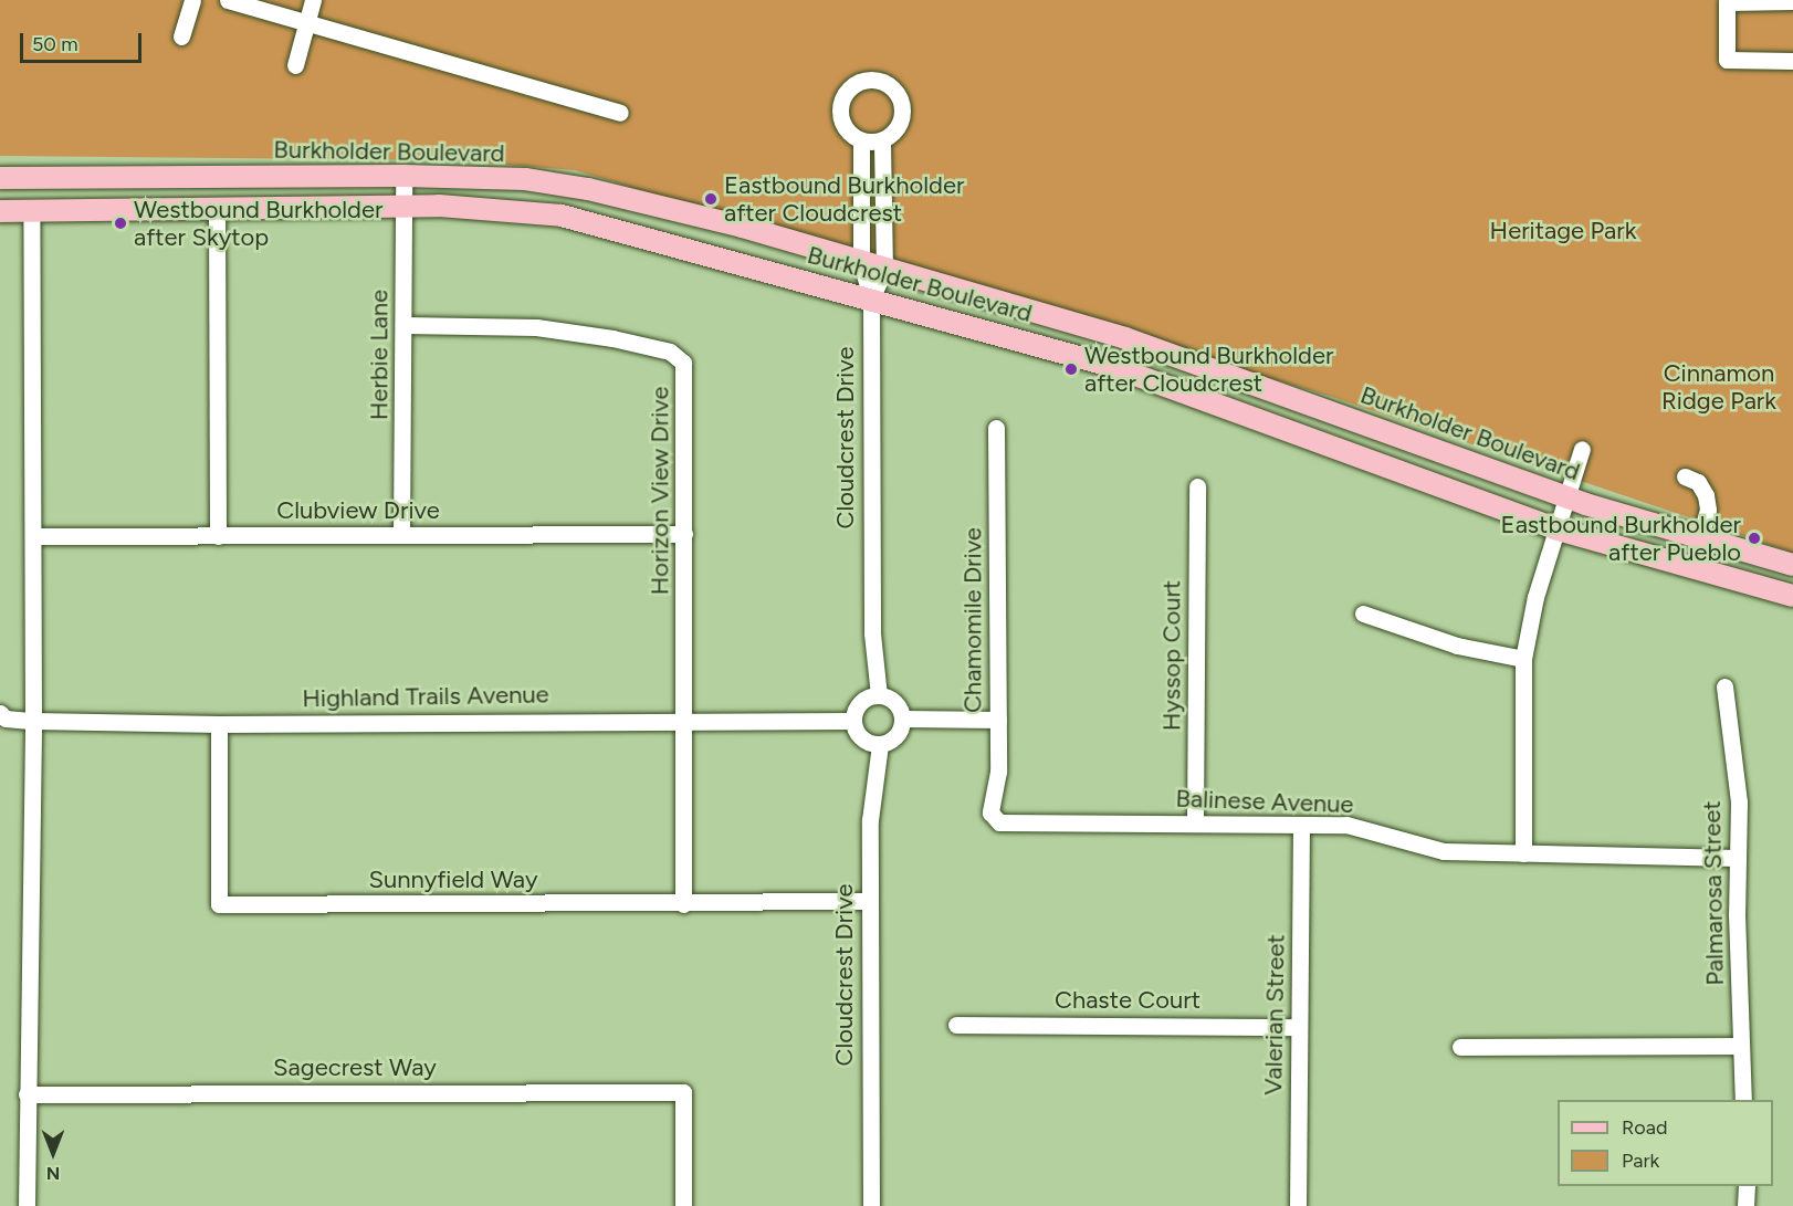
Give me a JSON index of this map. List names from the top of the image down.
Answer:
{
  "streets": {
    "main road": ["Burkholder Boulevard"],
    "street": [
      "Herbie Lane",
      "Cloudcrest Drive",
      "Horizon View Drive",
      "Clubview Drive",
      "Chamomile Drive",
      "Hyssop Court",
      "Highland Trails Avenue",
      "Balinese Avenue",
      "Sunnyfield Way",
      "Palmarosa Street",
      "Chaste Court",
      "Valerian Street",
      "Sagecrest Way"
    ]
  },
  "crossings": [
    ["Burkholder Boulevard", "Herbie Lane"],
    ["Burkholder Boulevard", "Cloudcrest Drive"],
    ["Herbie Lane", "Horizon View Drive"],
    ["Herbie Lane", "Clubview Drive"],
    ["Cloudcrest Drive", "Highland Trails Avenue"],
    ["Cloudcrest Drive", "Sunnyfield Way"],
    ["Horizon View Drive", "Clubview Drive"],
    ["Horizon View Drive", "Highland Trails Avenue"],
    ["Horizon View Drive", "Sunnyfield Way"],
    ["Chamomile Drive", "Balinese Avenue"],
    ["Hyssop Court", "Balinese Avenue"],
    ["Highland Trails Avenue", "Sunnyfield Way"],
    ["Balinese Avenue", "Palmarosa Street"],
    ["Balinese Avenue", "Valerian Street"],
    ["Chaste Court", "Valerian Street"]
  ],
  "parks": ["Heritage Park", "Cinnamon Ridge Park"],
  "places": [
    "Eastbound Burkholder after Cloudcrest",
    "Westbound Burkholder after Skytop",
    "Westbound Burkholder after Cloudcrest",
    "Eastbound Burkholder after Pueblo"
  ],
  "legend": ["Road", "Park"],
  "scale_bar": "50 m",
  "north": "bottom"
}
